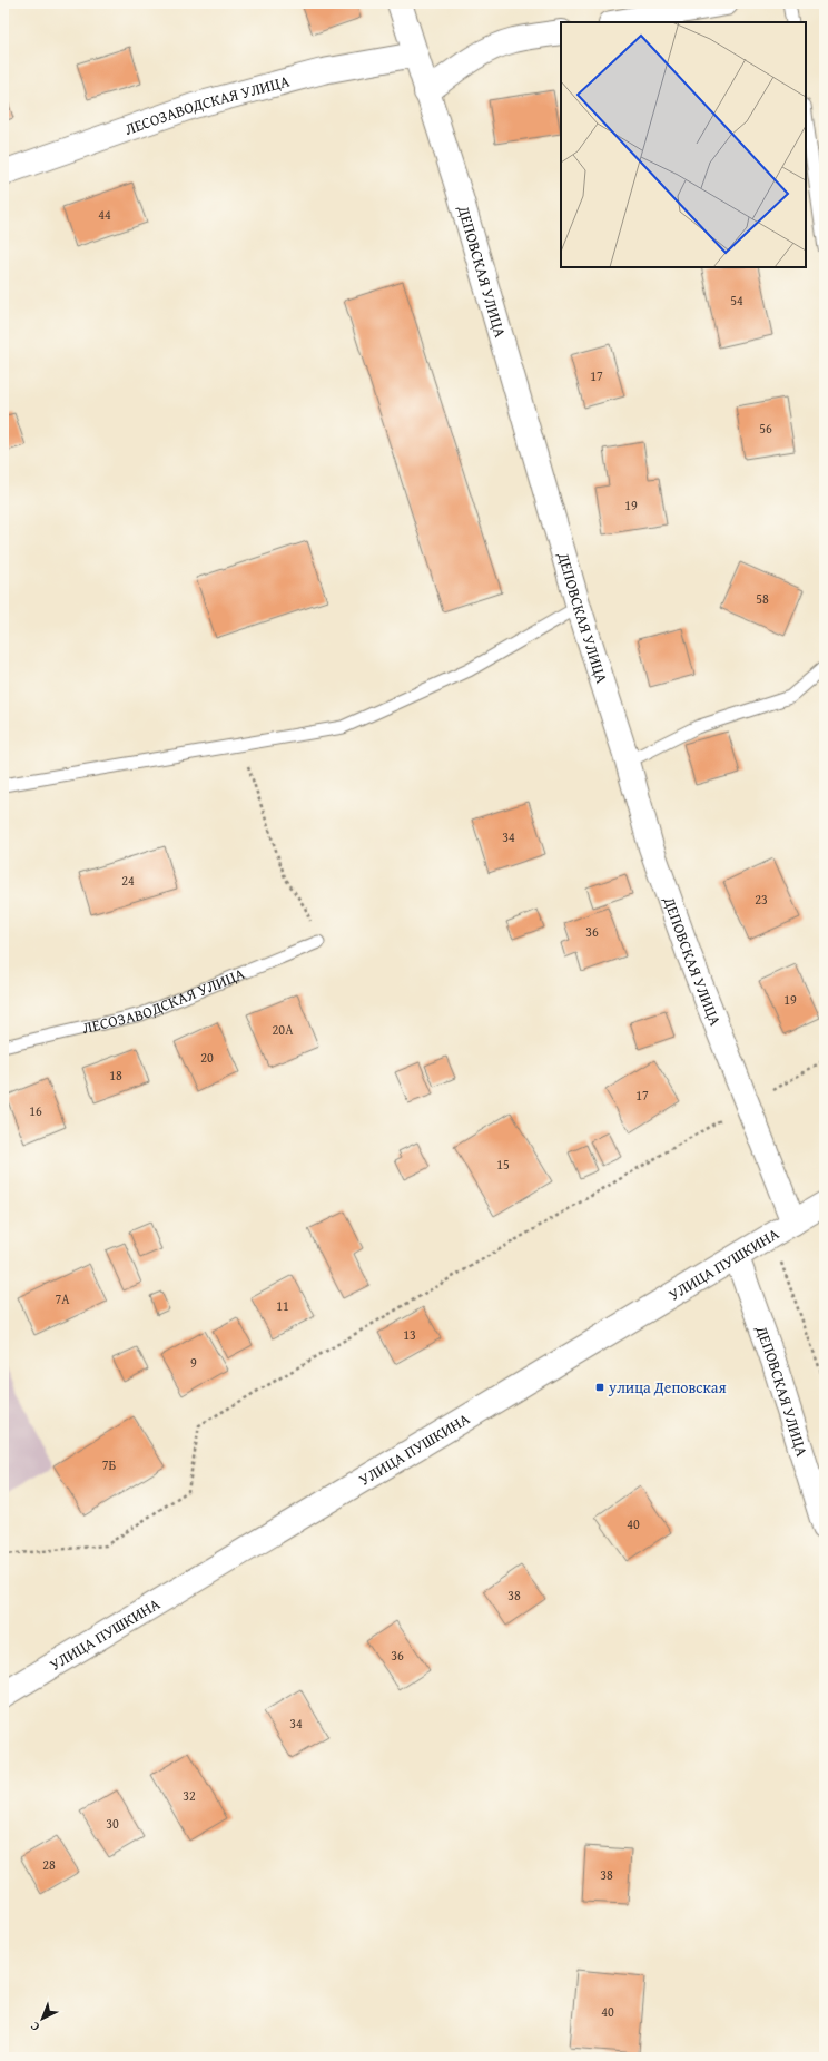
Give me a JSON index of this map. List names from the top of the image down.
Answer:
{
  "streets": {
    "street": ["ЛЕСОЗАВОДСКАЯ УЛИЦА", "ДЕПОВСКАЯ УЛИЦА", "УЛИЦА ПУШКИНА"]
  },
  "crossings": [
    ["ЛЕСОЗАВОДСКАЯ УЛИЦА", "ДЕПОВСКАЯ УЛИЦА"],
    ["ДЕПОВСКАЯ УЛИЦА", "УЛИЦА ПУШКИНА"]
  ],
  "places": {
    "transit": ["улица Деповская"]
  },
  "house_numbers": [
    "44",
    "54",
    "17",
    "56",
    "19",
    "58",
    "34",
    "24",
    "23",
    "36",
    "19",
    "20А",
    "20",
    "18",
    "17",
    "16",
    "15",
    "7А",
    "11",
    "13",
    "9",
    "7Б",
    "40",
    "38",
    "36",
    "34",
    "32",
    "30",
    "28",
    "38",
    "40"
  ],
  "north": "bottom left"
}
